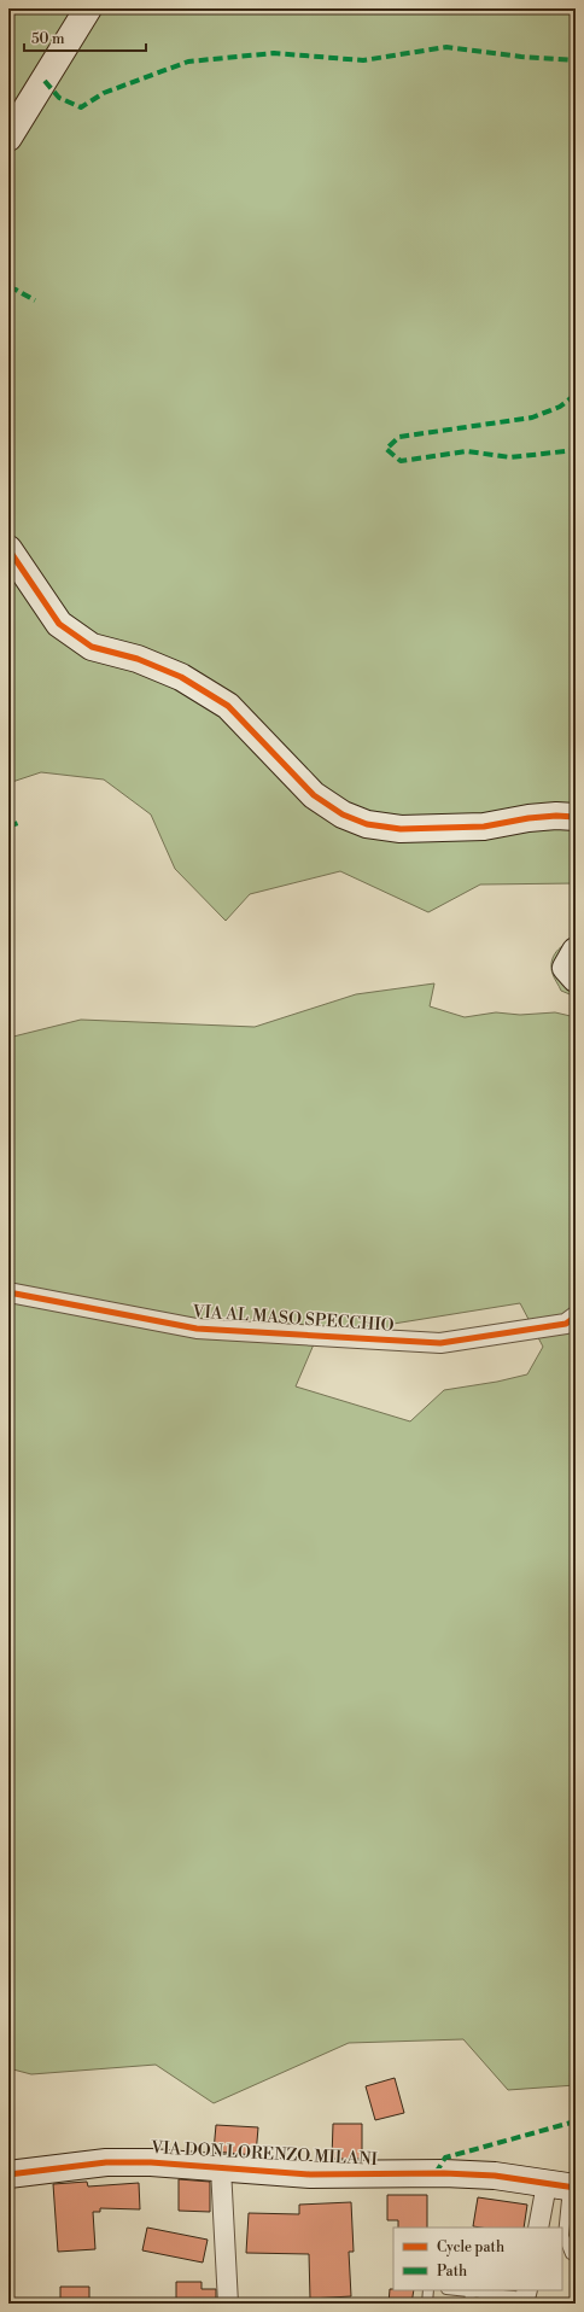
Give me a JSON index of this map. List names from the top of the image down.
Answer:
{
  "streets": {
    "street": ["VIA AL MASO SPECCHIO", "VIA DON LORENZO MILANI"]
  },
  "legend": ["Cycle path", "Path"],
  "scale_bar": "50 m"
}
